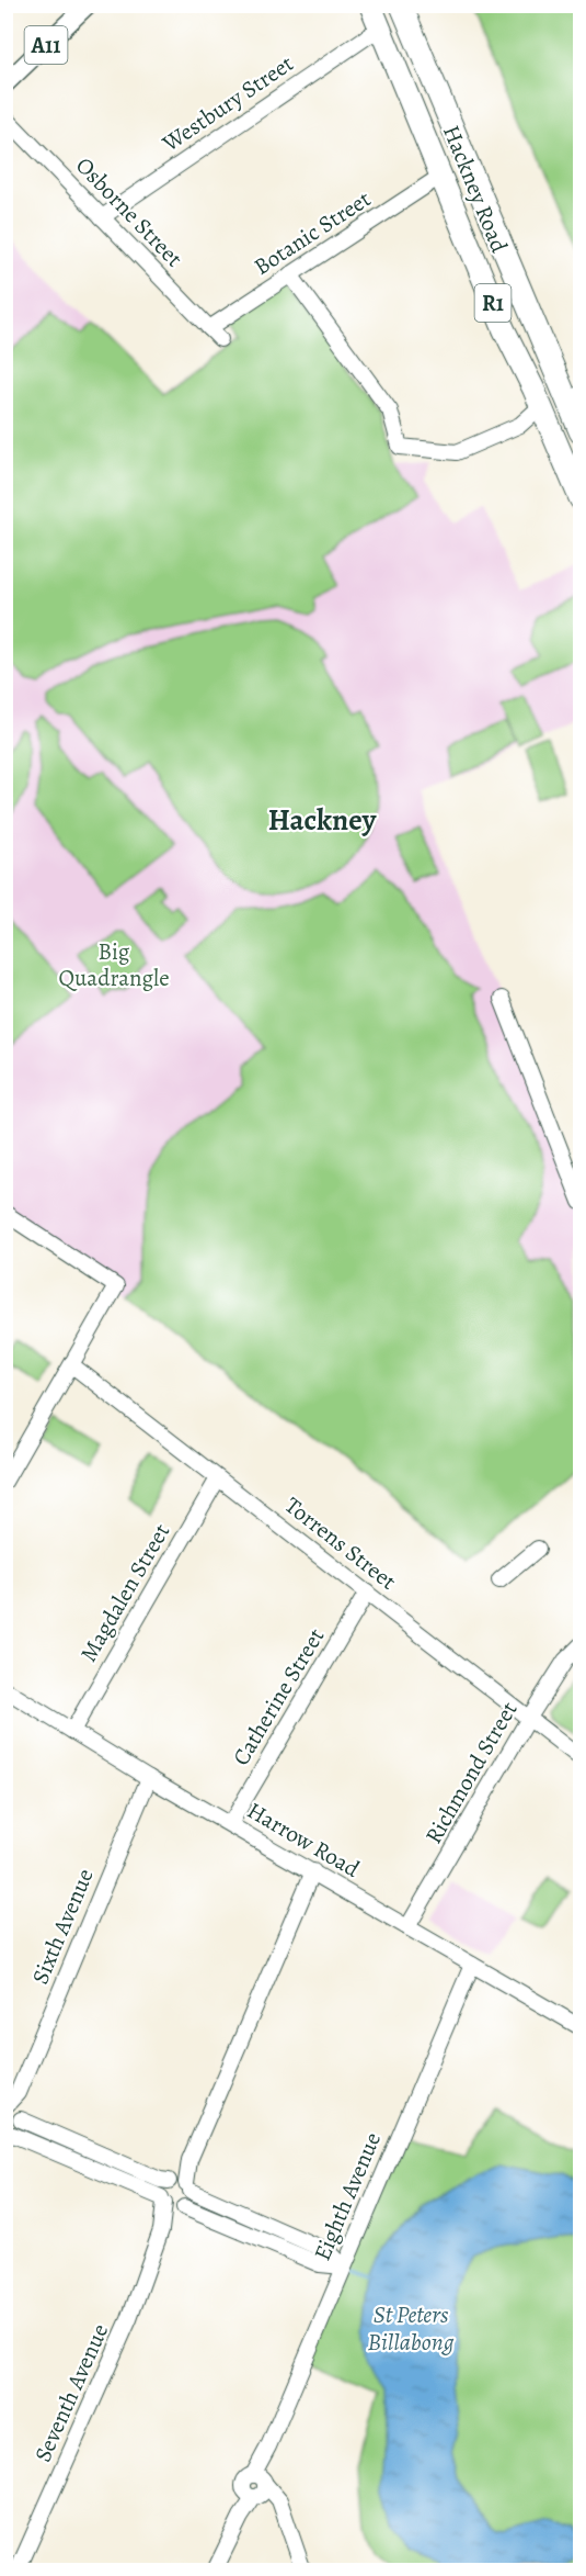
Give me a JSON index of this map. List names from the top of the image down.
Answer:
{
  "streets": {
    "highway": ["Hackney Road", "R1"],
    "main road": ["A11"],
    "street": [
      "Westbury Street",
      "Osborne Street",
      "Botanic Street",
      "Torrens Street",
      "Magdalen Street",
      "Catherine Street",
      "Richmond Street",
      "Harrow Road",
      "Sixth Avenue",
      "Eighth Avenue",
      "Seventh Avenue"
    ]
  },
  "crossings": [
    ["Westbury Street", "Hackney Road"],
    ["Westbury Street", "Osborne Street"],
    ["Hackney Road", "Botanic Street"],
    ["Osborne Street", "Botanic Street"],
    ["Torrens Street", "Magdalen Street"],
    ["Torrens Street", "Catherine Street"],
    ["Torrens Street", "Richmond Street"],
    ["Magdalen Street", "Harrow Road"],
    ["Catherine Street", "Harrow Road"],
    ["Richmond Street", "Harrow Road"],
    ["Harrow Road", "Sixth Avenue"],
    ["Harrow Road", "Eighth Avenue"]
  ],
  "districts": ["Hackney"],
  "water": ["St Peters Billabong"],
  "parks": ["Big Quadrangle"]
}
